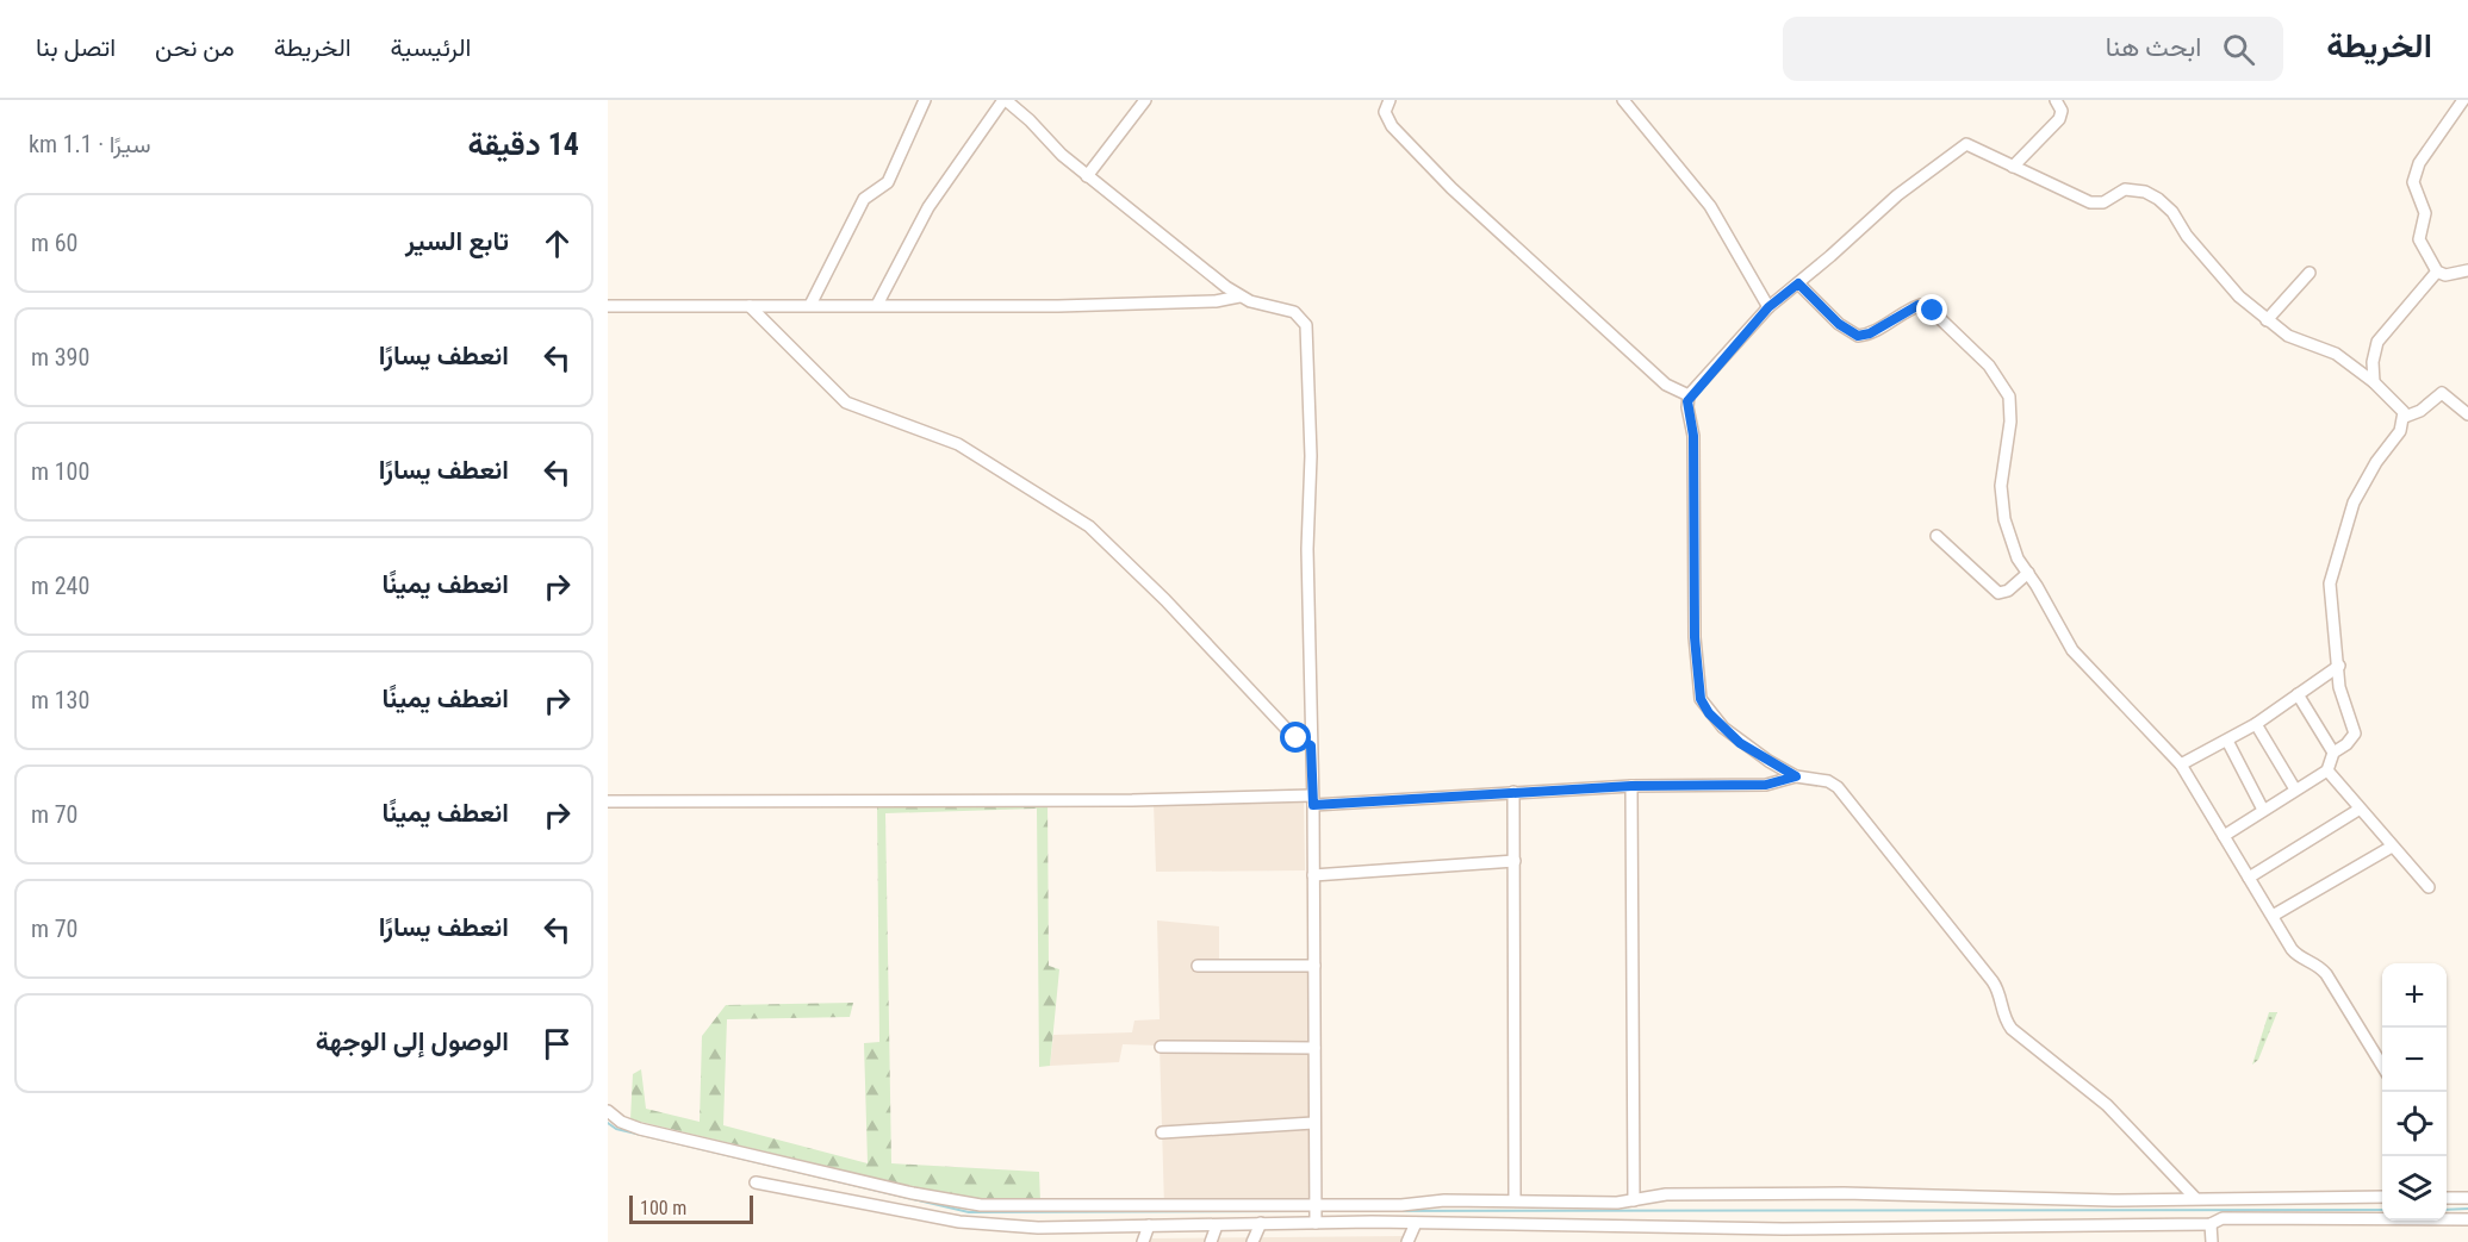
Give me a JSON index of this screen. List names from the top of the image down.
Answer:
{
  "scale_bar": "100 m",
  "page": {
    "header": "الخريطة",
    "search": "ابحث هنا",
    "nav": [
      "الرئيسية",
      "الخريطة",
      "من نحن",
      "اتصل بنا"
    ],
    "heading": ["14 دقيقة", "سيرًا · 1.1 km"],
    "list": [
      ["تابع السير", "60 m"],
      ["انعطف يسارًا", "390 m"],
      ["انعطف يسارًا", "100 m"],
      ["انعطف يمينًا", "240 m"],
      ["انعطف يمينًا", "130 m"],
      ["انعطف يمينًا", "70 m"],
      ["انعطف يسارًا", "70 m"],
      "الوصول إلى الوجهة"
    ],
    "map_buttons": ["+", "−"],
    "scale": "100 m"
  }
}
